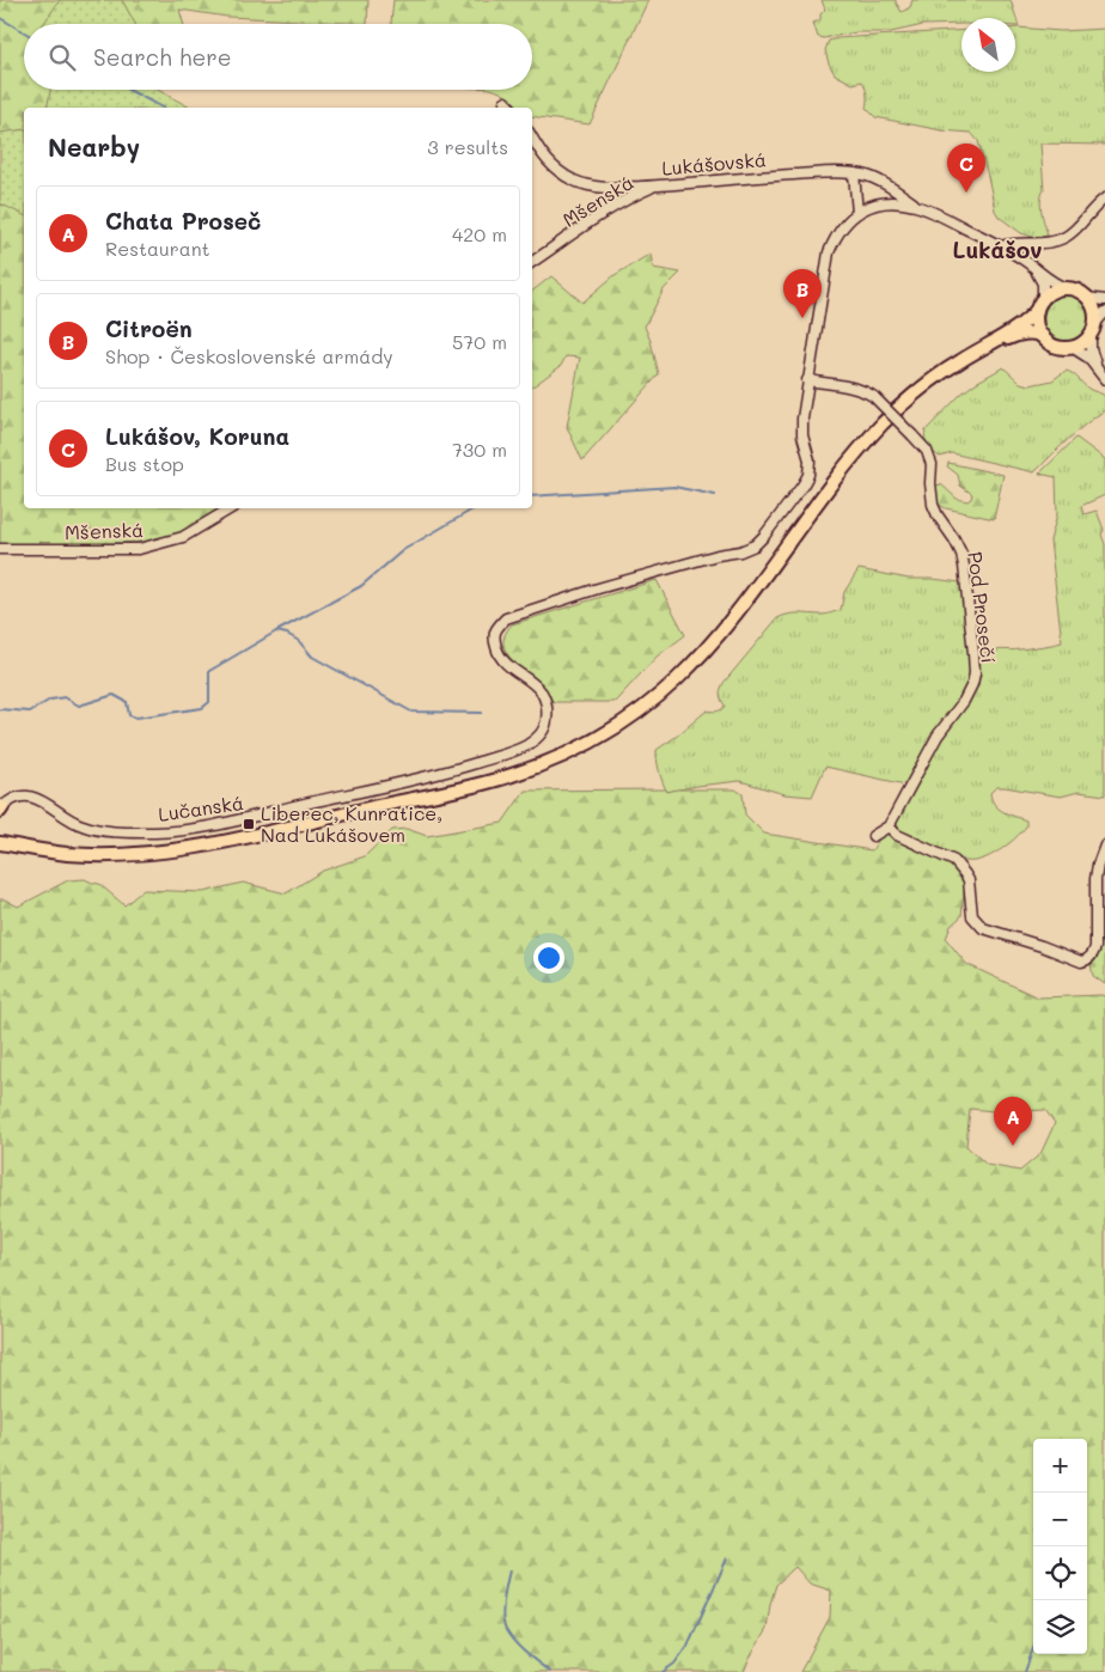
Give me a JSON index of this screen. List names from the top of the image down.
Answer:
{
  "streets": {
    "street": [
      "Lukášovská",
      "Mšenská",
      "Pod Prosečí",
      "Lučanská"
    ]
  },
  "crossings": [
    ["Lukášovská", "Mšenská"],
    ["Pod Prosečí", "Lučanská"]
  ],
  "districts": ["Lukášov"],
  "places": {
    "transit": ["Liberec, Kunratice, Nad Lukášovem"]
  },
  "north": "top left",
  "page": {
    "search": "Search here",
    "heading": ["Nearby", "3 results"],
    "pins": ["C", "B", "A"],
    "list": [
      {
        "mark": "A",
        "name": "Chata Proseč",
        "note": "Restaurant",
        "value": "420 m"
      },
      {
        "mark": "B",
        "name": "Citroën",
        "note": "Shop · Československé armády",
        "value": "570 m"
      },
      {
        "mark": "C",
        "name": "Lukášov, Koruna",
        "note": "Bus stop",
        "value": "730 m"
      }
    ],
    "map_buttons": ["+", "−"]
  }
}
